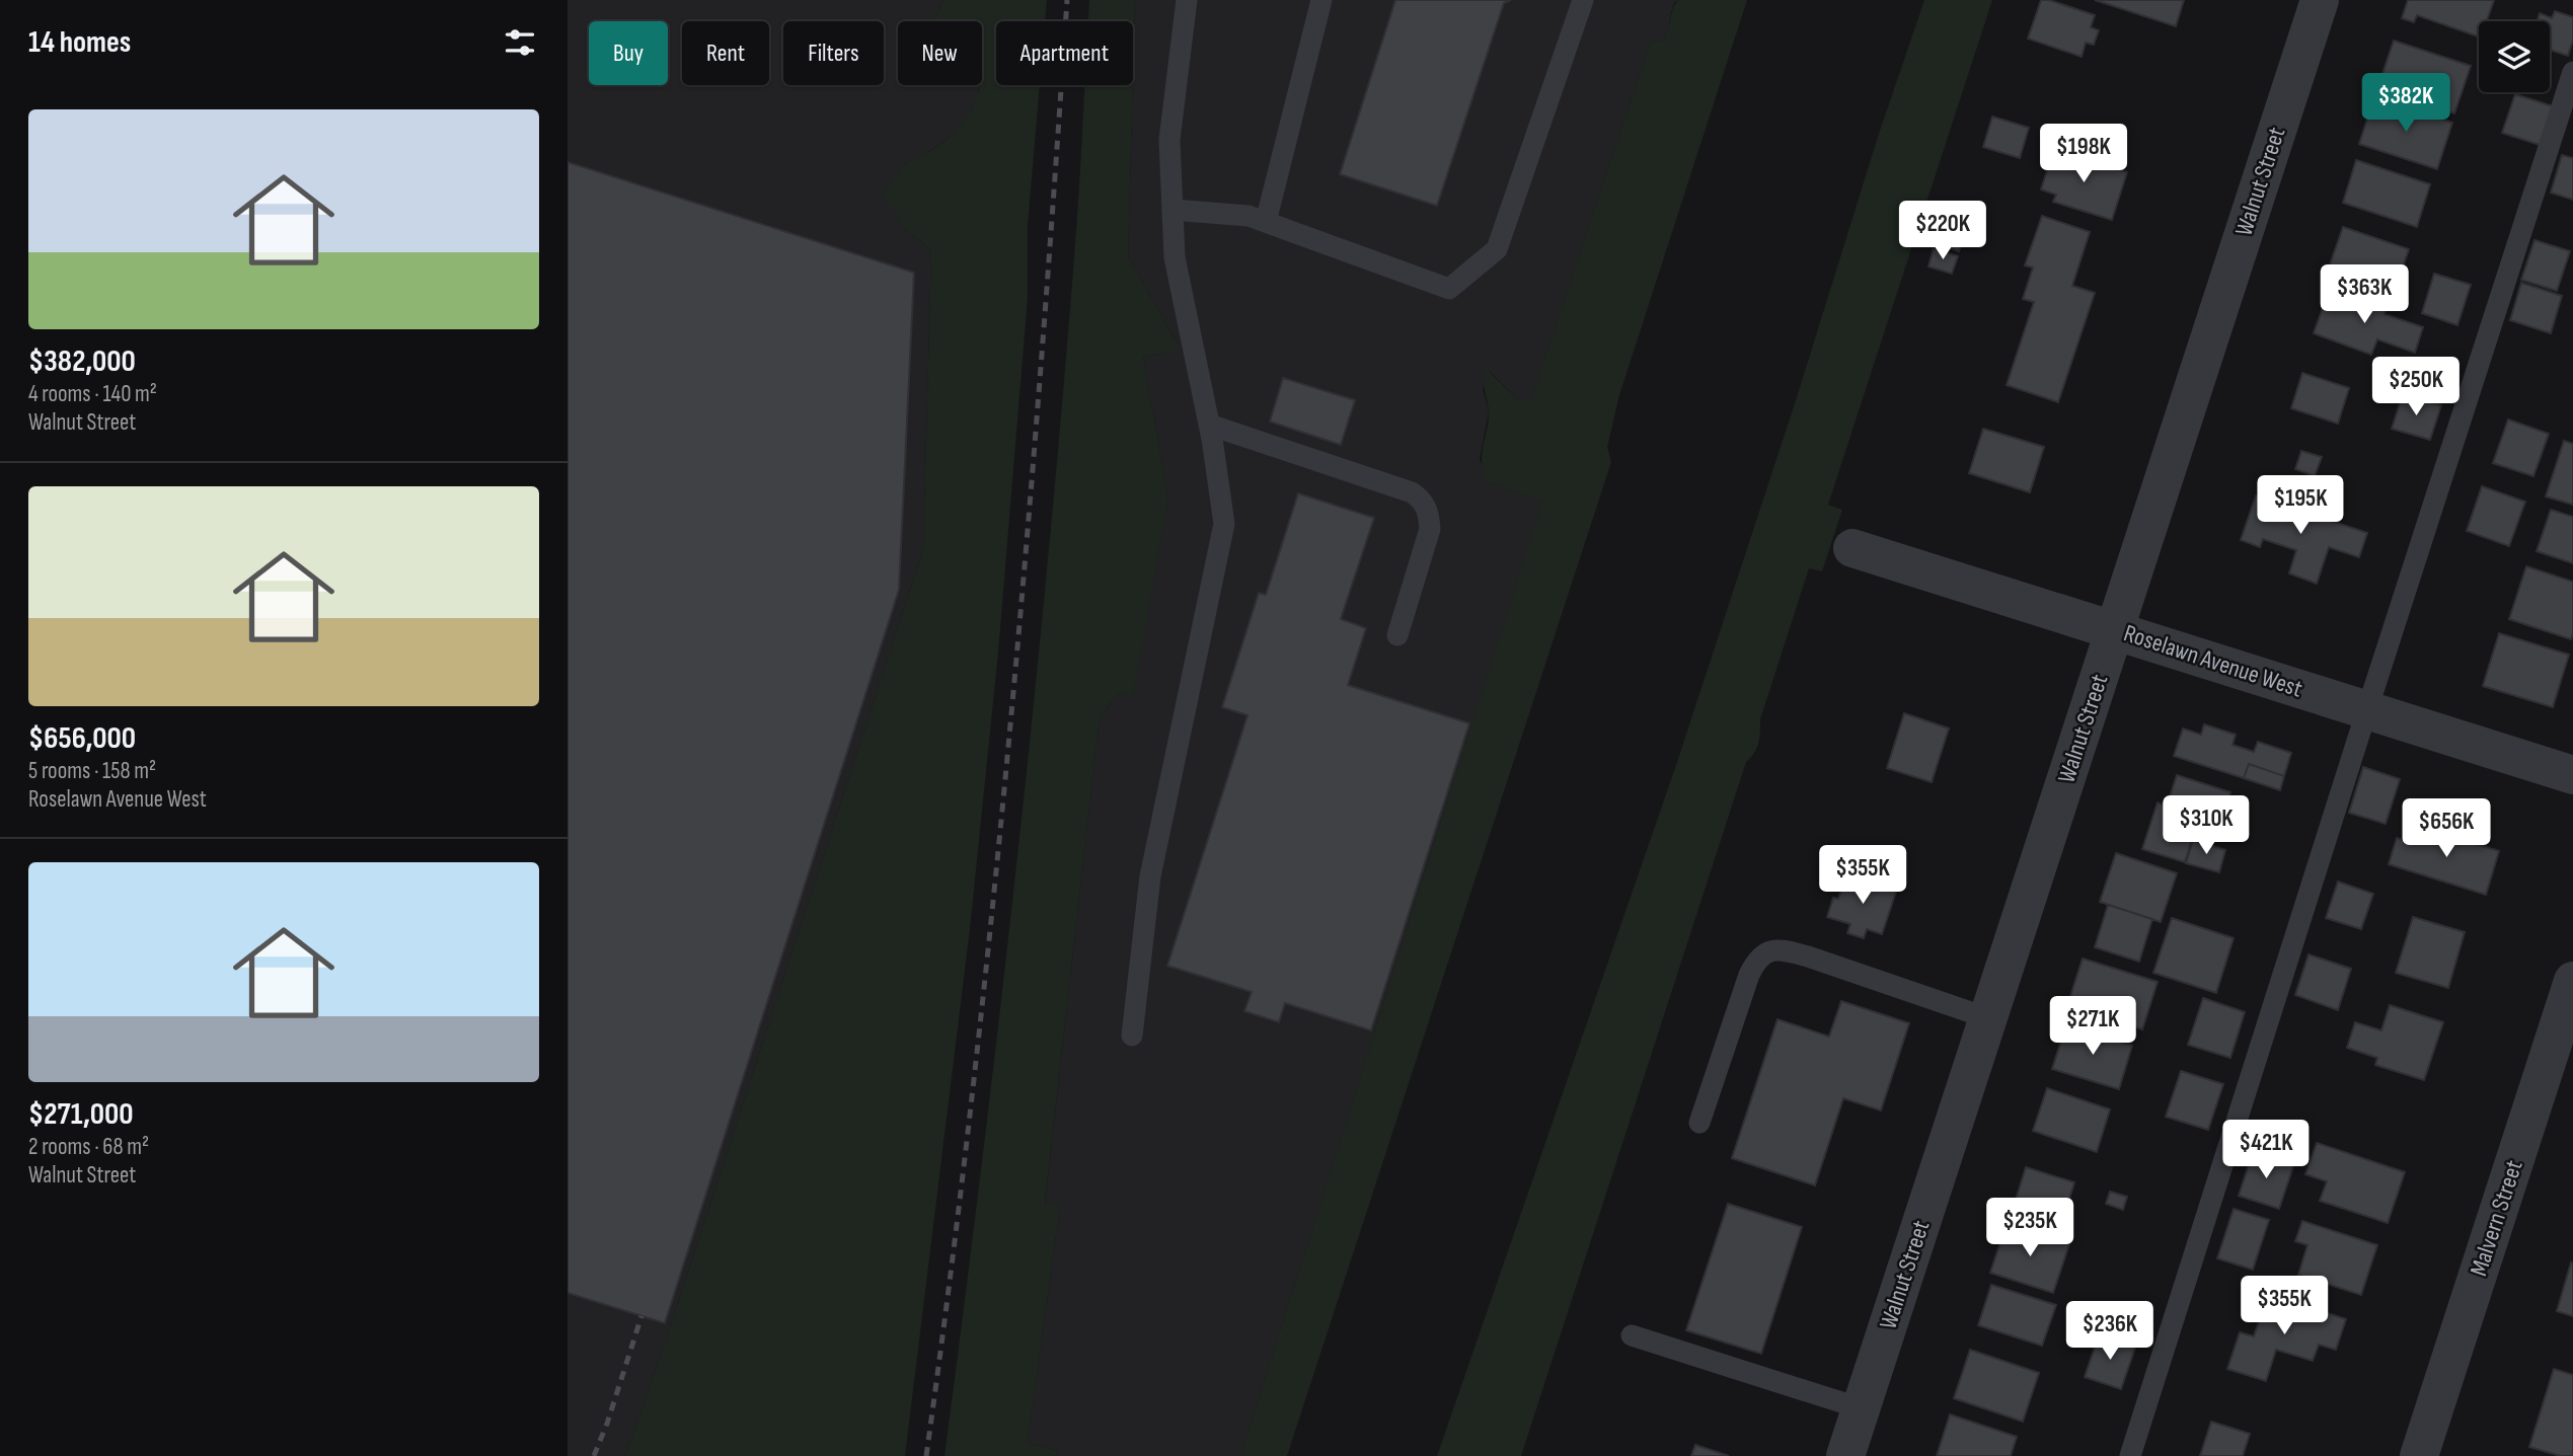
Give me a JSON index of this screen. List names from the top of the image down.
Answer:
{
  "streets": {
    "street": ["Walnut Street", "Roselawn Avenue West", "Malvern Street"]
  },
  "crossings": [
    ["Walnut Street", "Roselawn Avenue West"]
  ],
  "page": {
    "heading": "14 homes",
    "chip": [
      "Buy",
      "Rent",
      "Filters",
      "New",
      "Apartment"
    ],
    "price": [
      "$382K",
      "$198K",
      "$220K",
      "$363K",
      "$250K",
      "$195K",
      "$310K",
      "$656K",
      "$355K",
      "$271K",
      "$421K",
      "$235K",
      "$355K",
      "$236K"
    ],
    "list": [
      {
        "name": "$382,000",
        "note": "4 rooms · 140 m² · Walnut Street"
      },
      {
        "name": "$656,000",
        "note": "5 rooms · 158 m² · Roselawn Avenue West"
      },
      {
        "name": "$271,000",
        "note": "2 rooms · 68 m² · Walnut Street"
      }
    ]
  }
}
